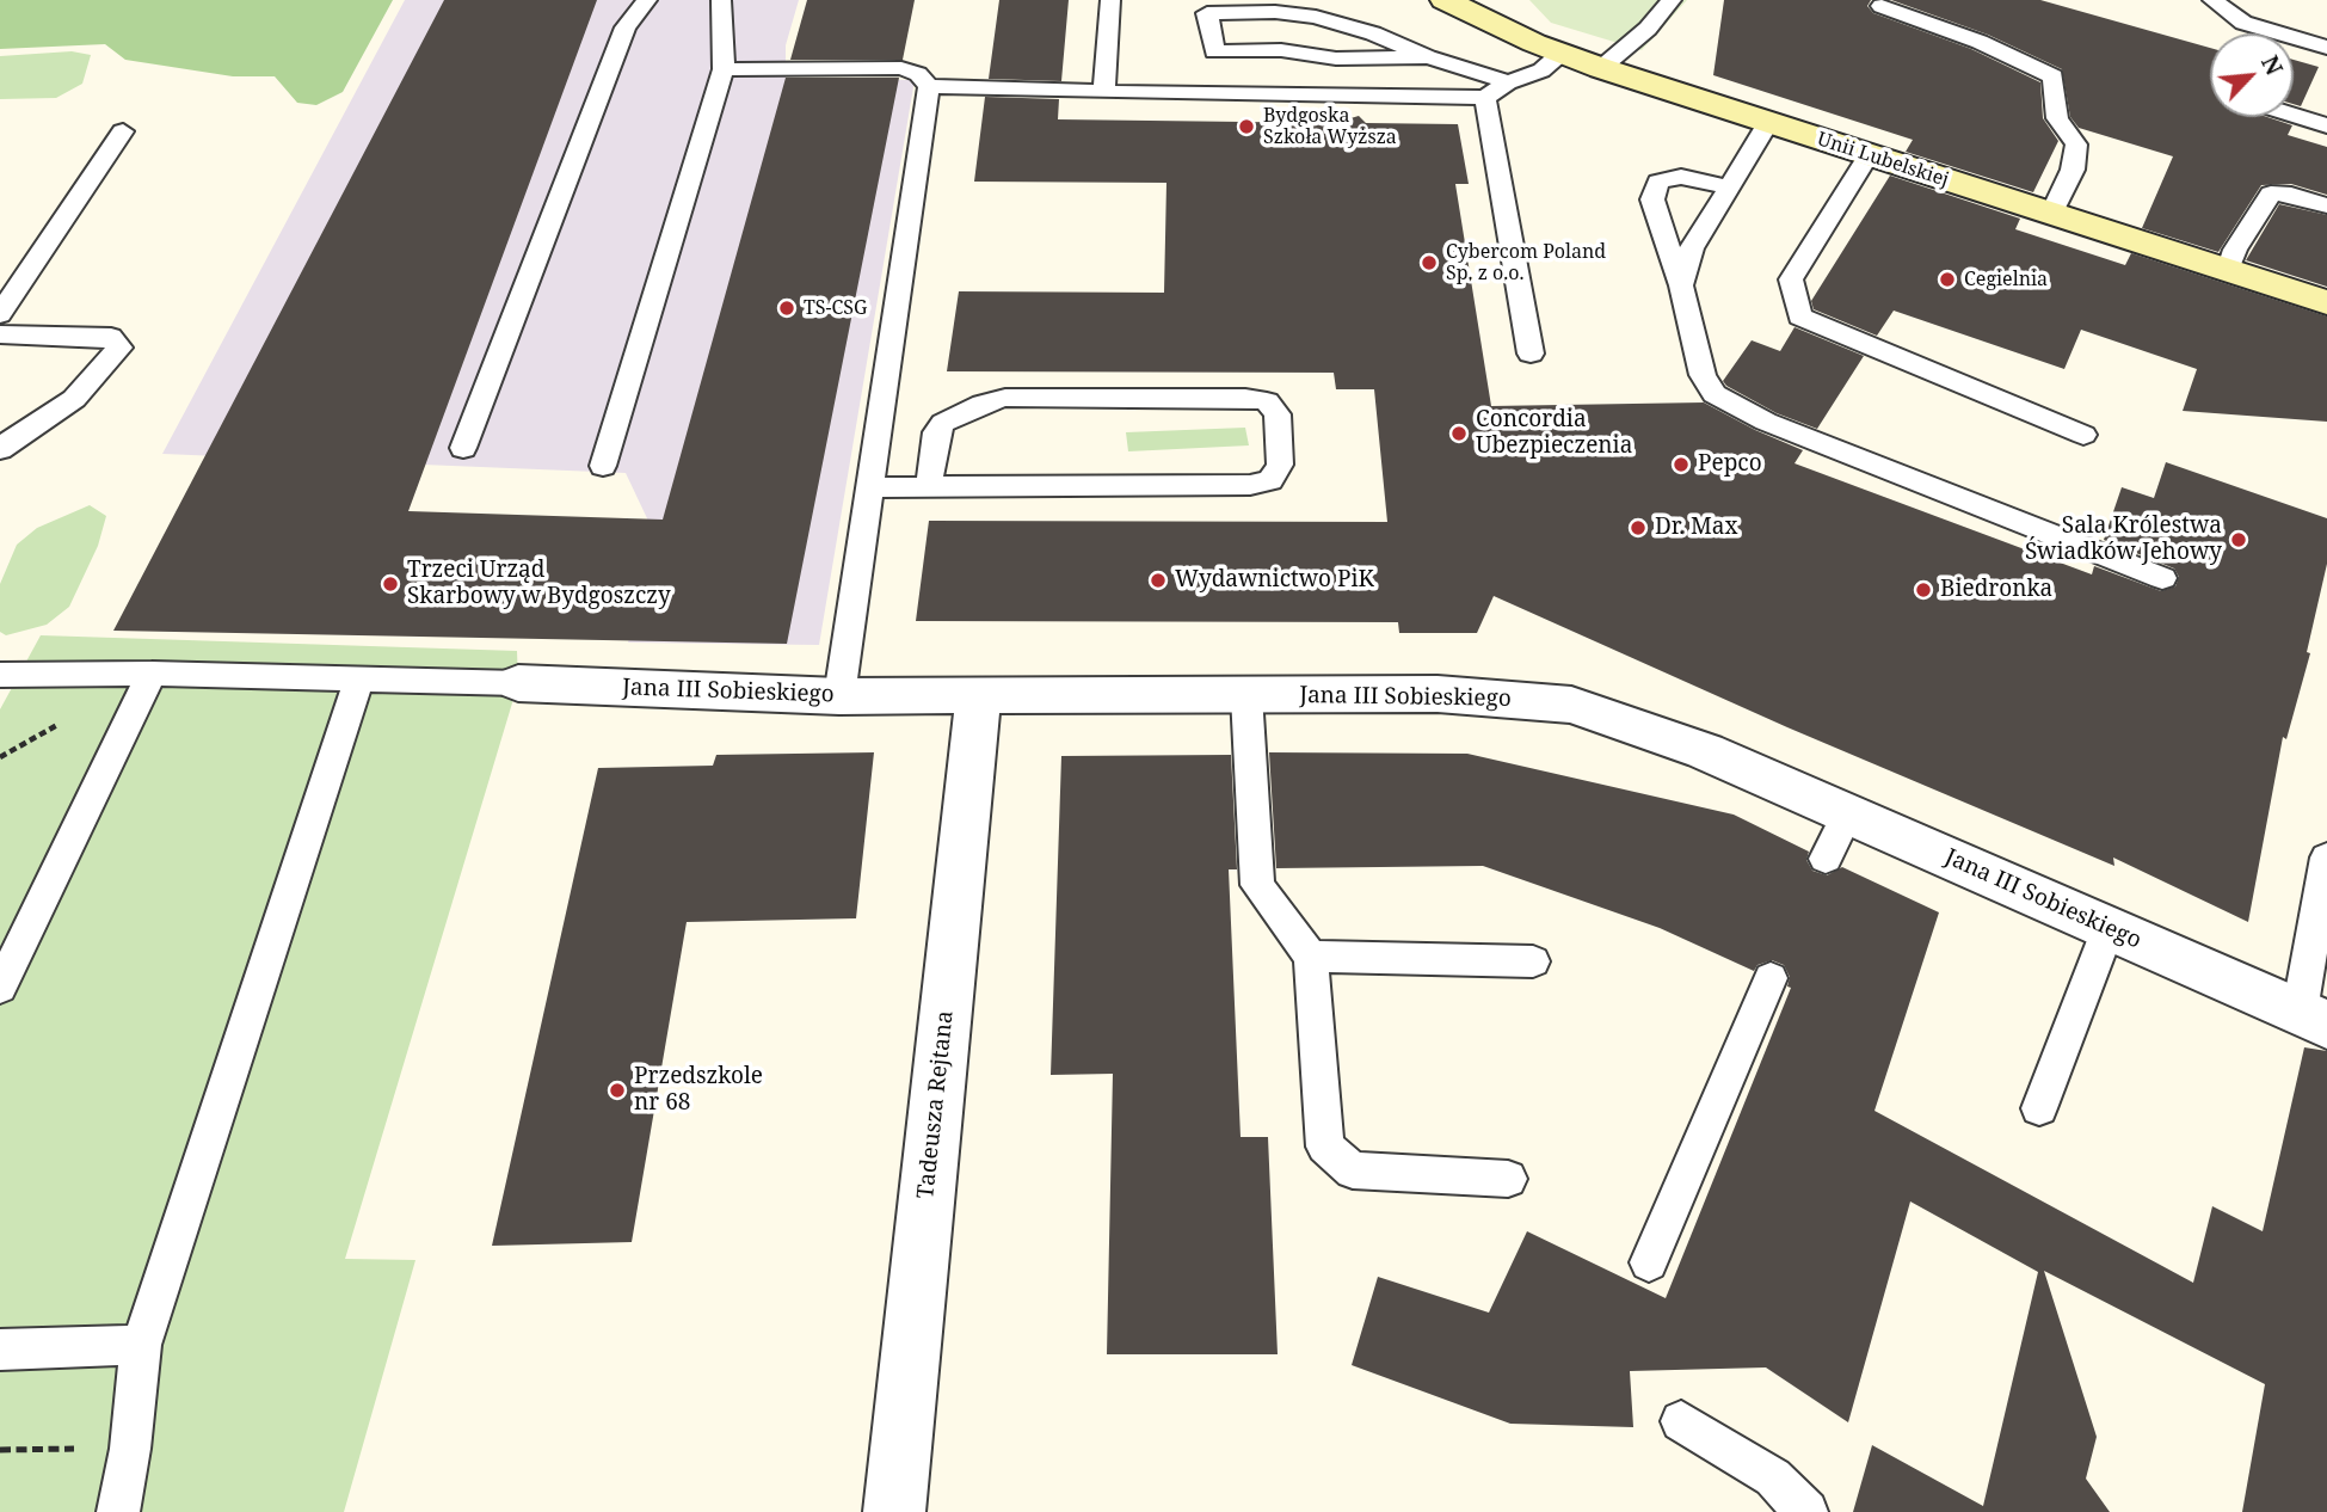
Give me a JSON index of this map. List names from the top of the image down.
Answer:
{
  "streets": {
    "street": ["Unii Lubelskiej", "Jana III Sobieskiego", "Tadeusza Rejtana"]
  },
  "crossings": [
    ["Jana III Sobieskiego", "Tadeusza Rejtana"]
  ],
  "places": [
    "Bydgoska Szkoła Wyższa",
    "Cybercom Poland Sp. z o.o.",
    "Cegielnia",
    "TS-CSG",
    "Concordia Ubezpieczenia",
    "Pepco",
    "Dr. Max",
    "Sala Królestwa Świadków Jehowy",
    "Wydawnictwo PiK",
    "Trzeci Urząd Skarbowy w Bydgoszczy",
    "Biedronka",
    "Przedszkole nr 68"
  ],
  "north": "top right"
}
